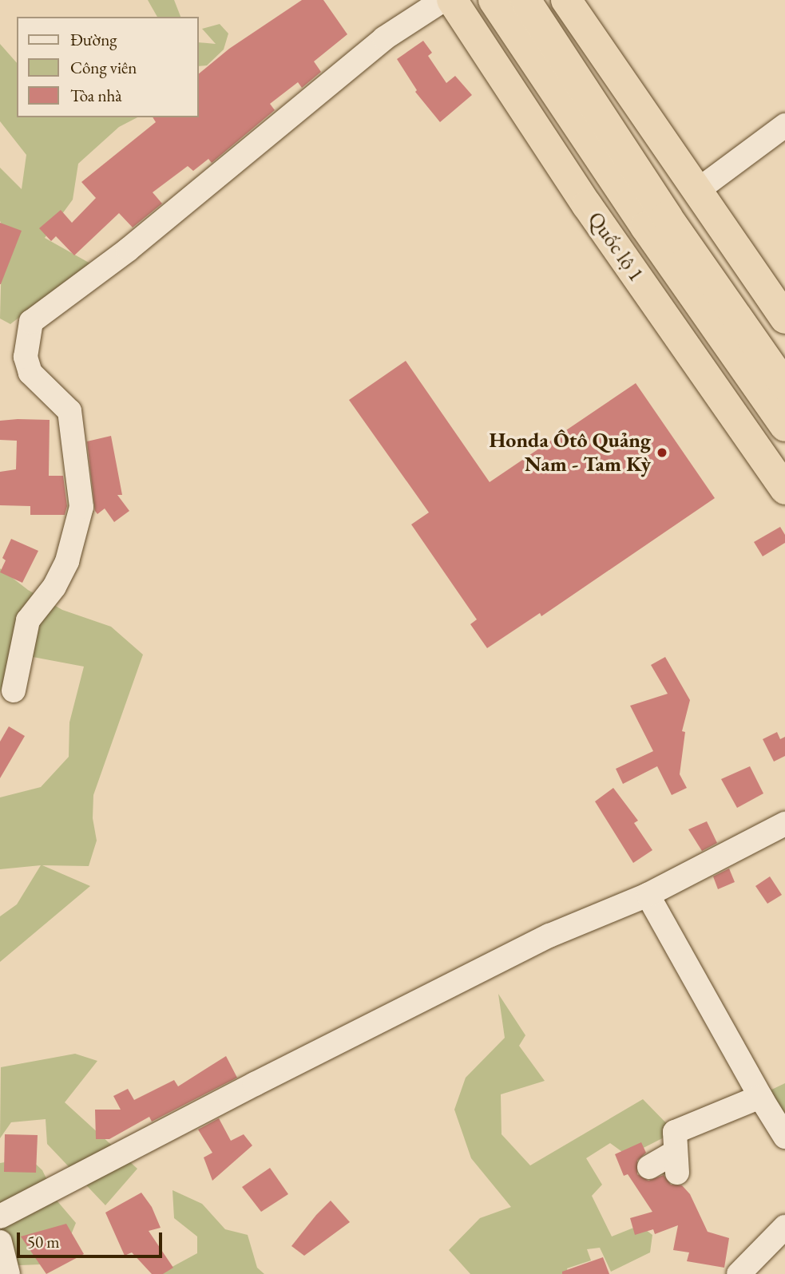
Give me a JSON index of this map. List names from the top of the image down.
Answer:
{
  "streets": {
    "highway": ["Quốc lộ 1"]
  },
  "places": ["Honda Ôtô Quảng Nam - Tam Kỳ"],
  "legend": ["Đường", "Công viên", "Tòa nhà"],
  "scale_bar": "50 m"
}
